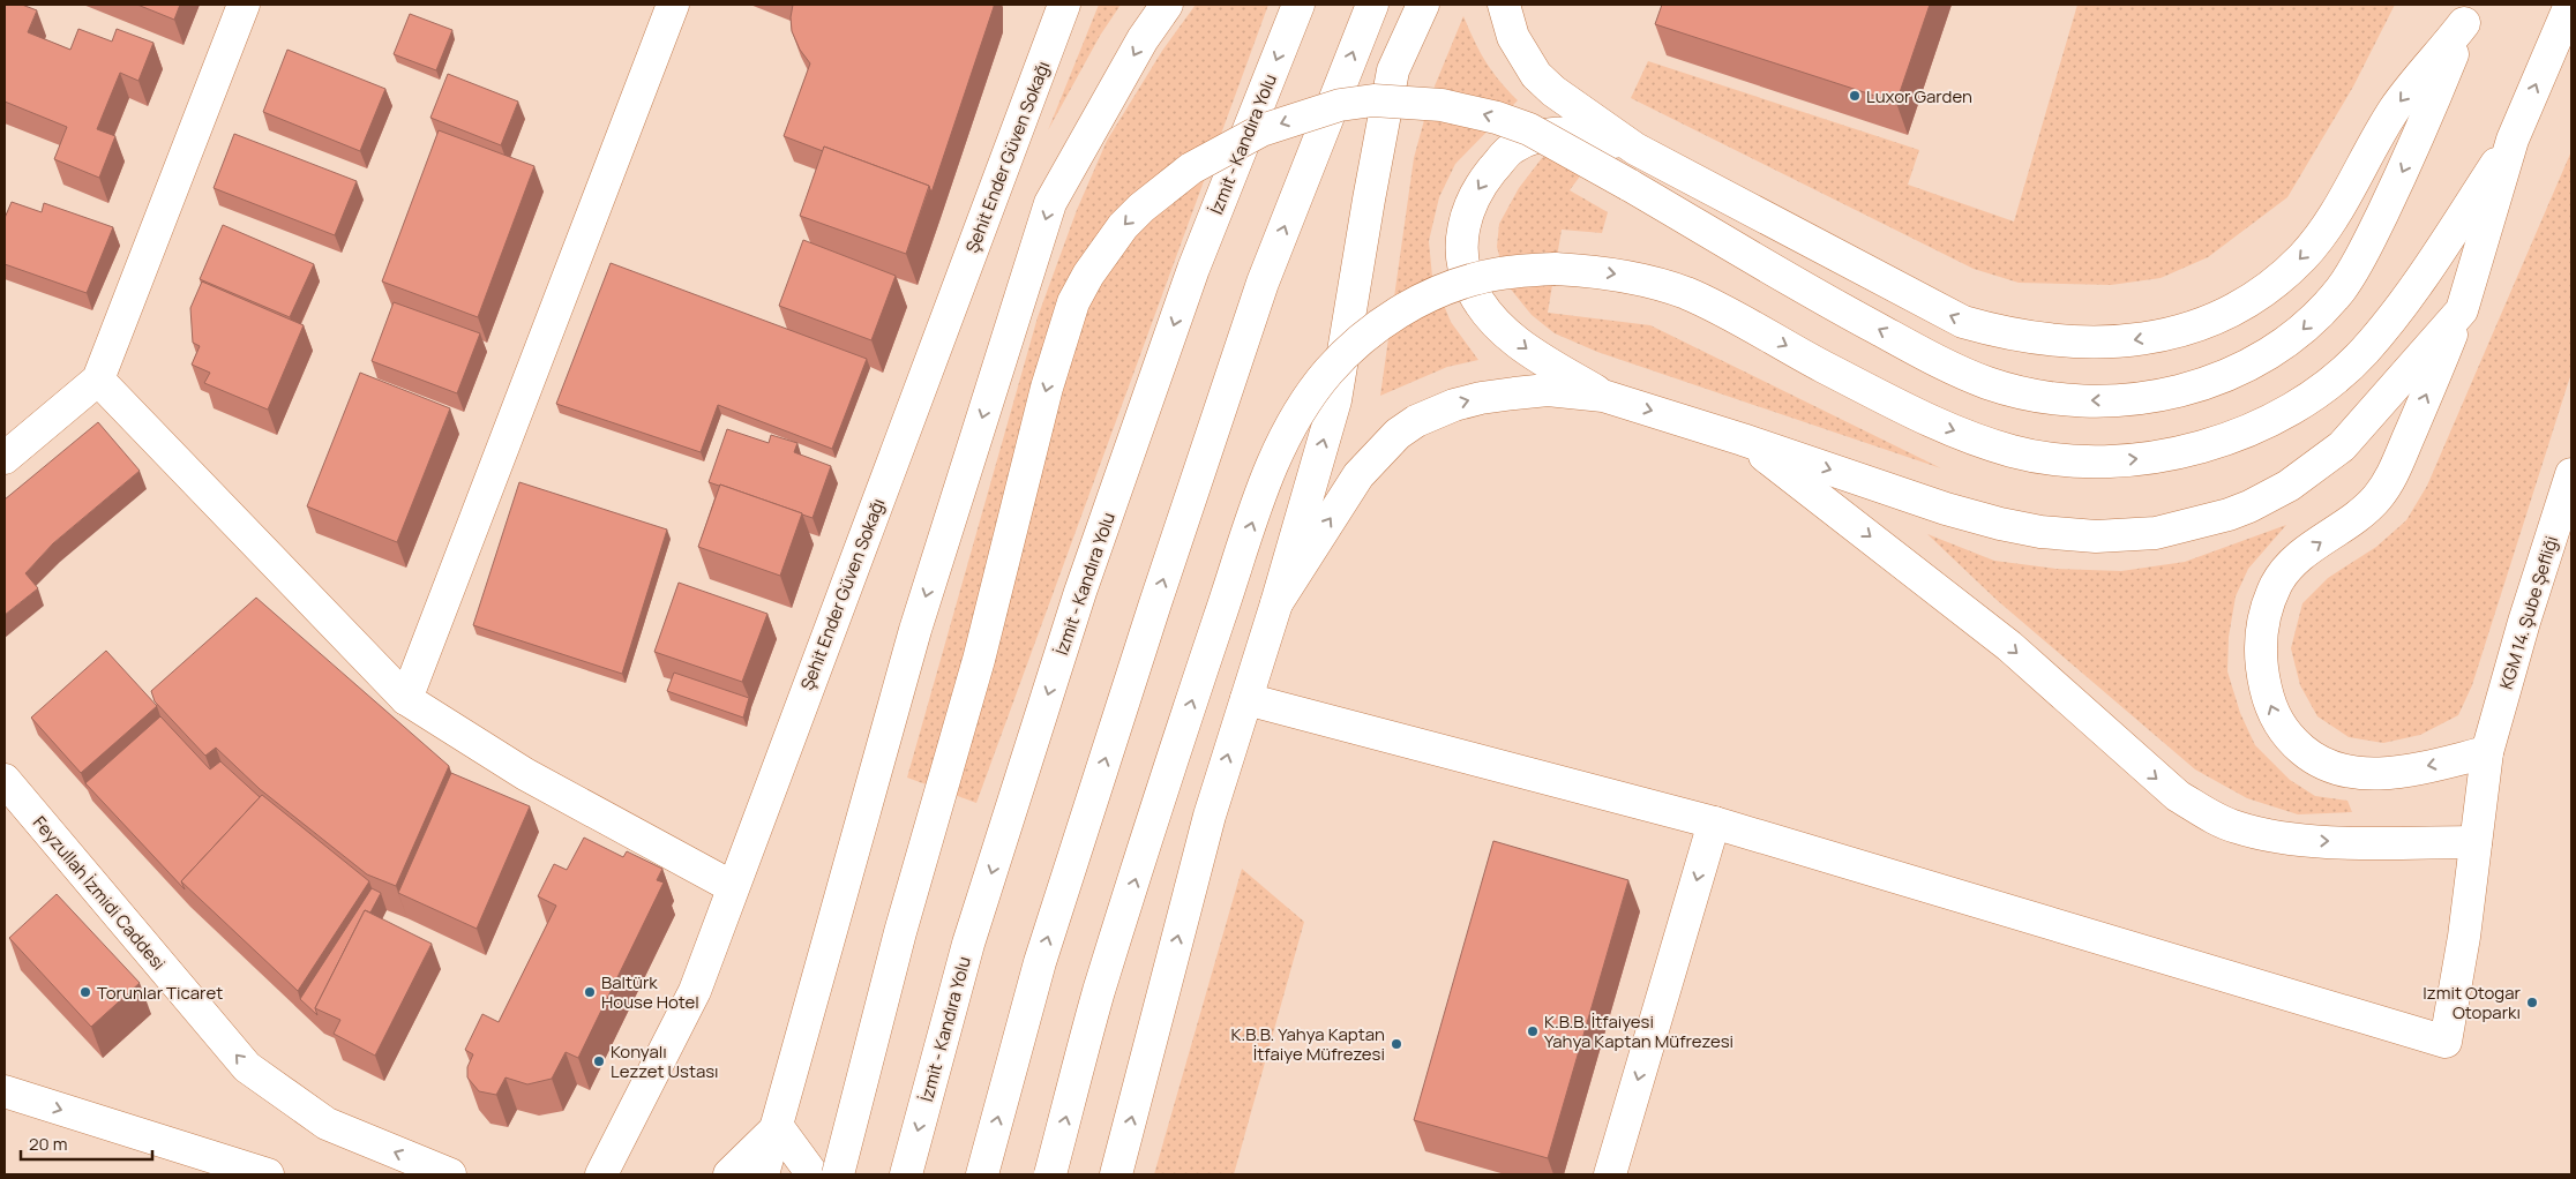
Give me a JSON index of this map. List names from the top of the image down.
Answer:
{
  "streets": {
    "main road": [
      "İzmit - Kandıra Yolu",
      "Şehit Ender Güven Sokağı",
      "KGM 14. Şube Şefliği",
      "Feyzullah İzmidi Caddesi"
    ]
  },
  "places": [
    "Luxor Garden",
    "Torunlar Ticaret",
    "Baltürk House Hotel",
    "Izmit Otogar Otoparkı",
    "K.B.B. İtfaiyesi Yahya Kaptan Müfrezesi",
    "K.B.B. Yahya Kaptan İtfaiye Müfrezesi",
    "Konyalı Lezzet Ustası"
  ],
  "scale_bar": "20 m"
}
